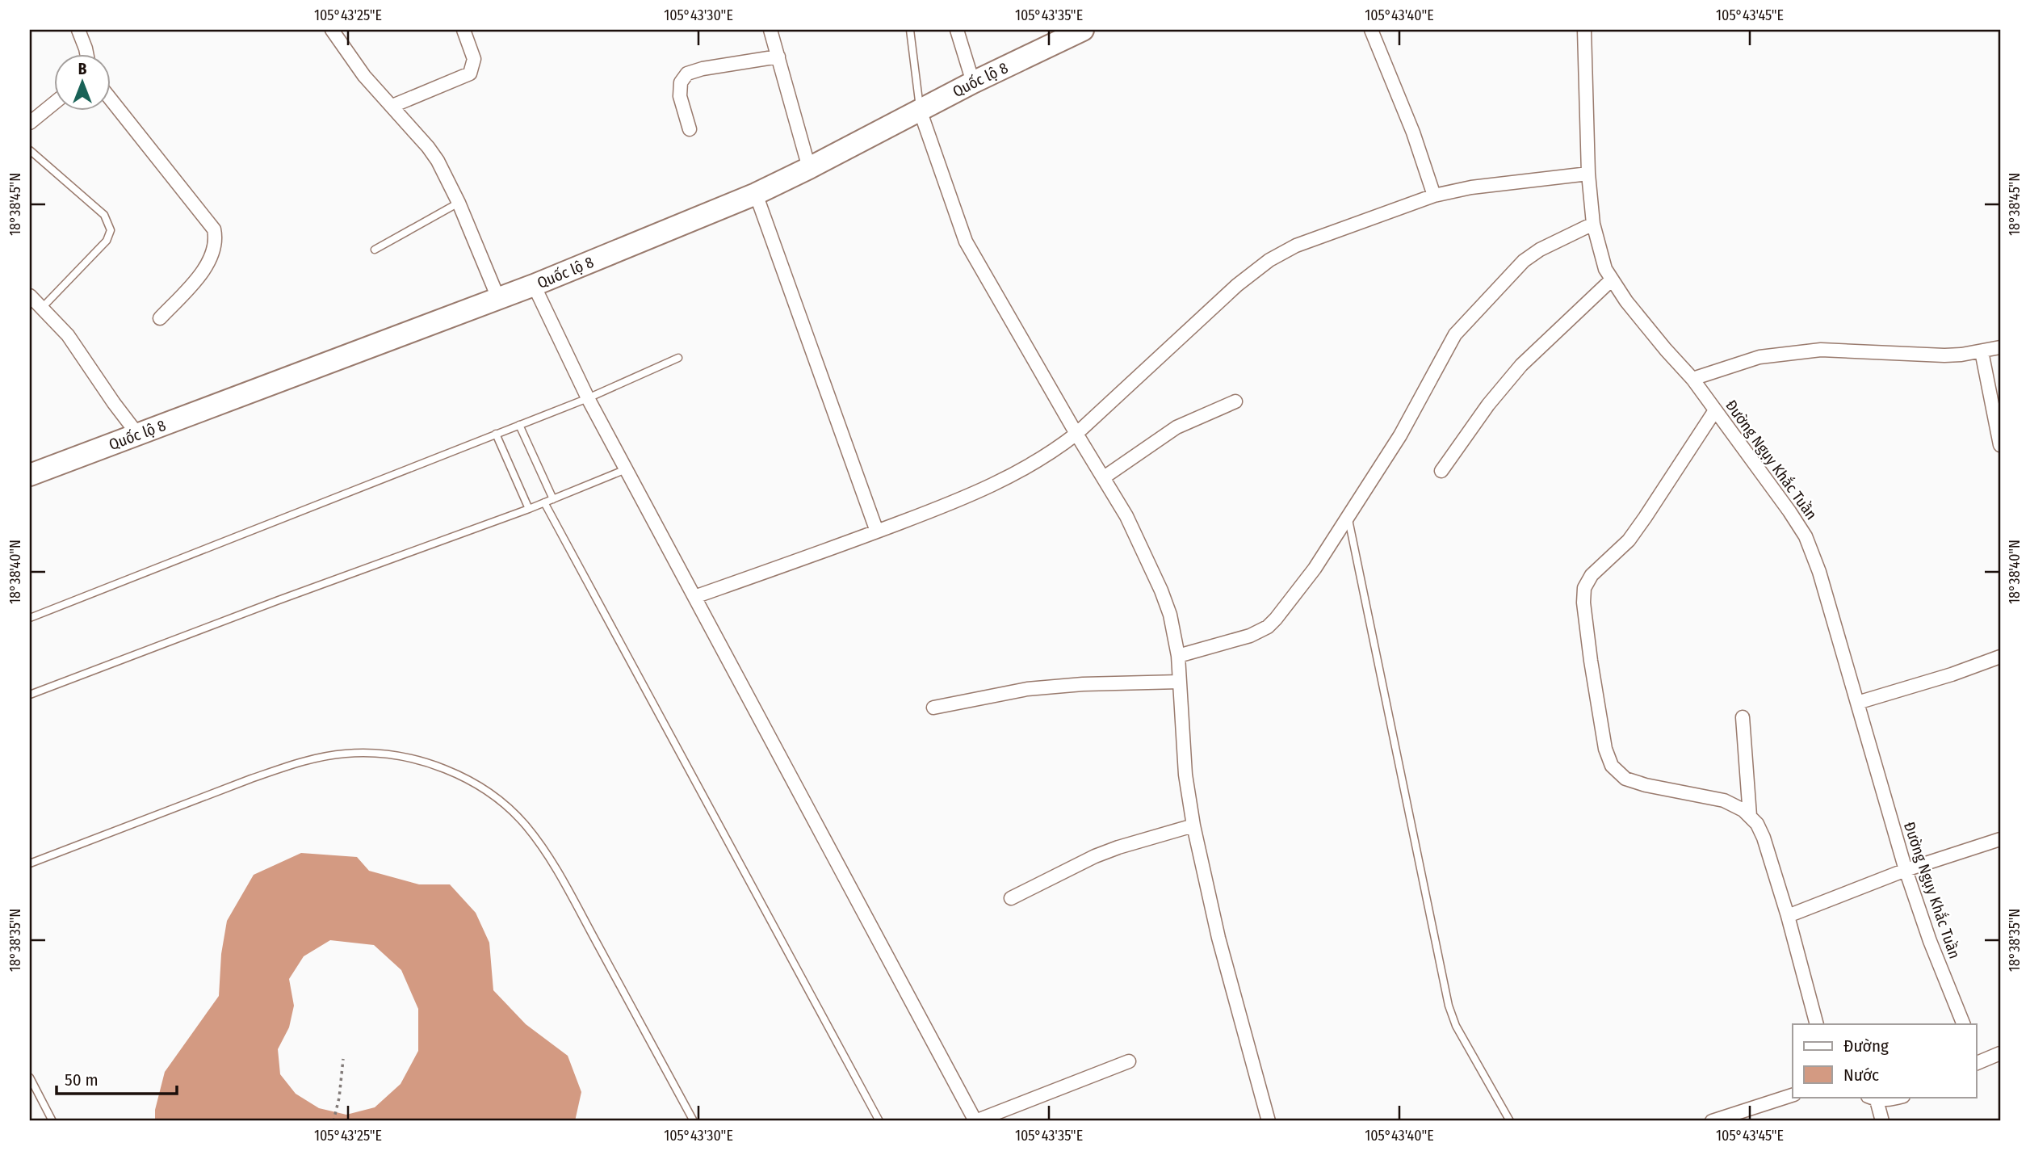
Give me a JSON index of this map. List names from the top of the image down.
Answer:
{
  "streets": {
    "highway": ["Quốc lộ 8"],
    "street": ["Đường Ngụy Khắc Tuần"]
  },
  "legend": ["Đường", "Nước"],
  "scale_bar": "50 m",
  "north": "top",
  "coordinates": [
    "105°43'25\"E",
    "105°43'30\"E",
    "105°43'35\"E",
    "105°43'40\"E",
    "105°43'45\"E",
    "18°38'45\"N",
    "18°38'40\"N",
    "18°38'35\"N"
  ]
}
